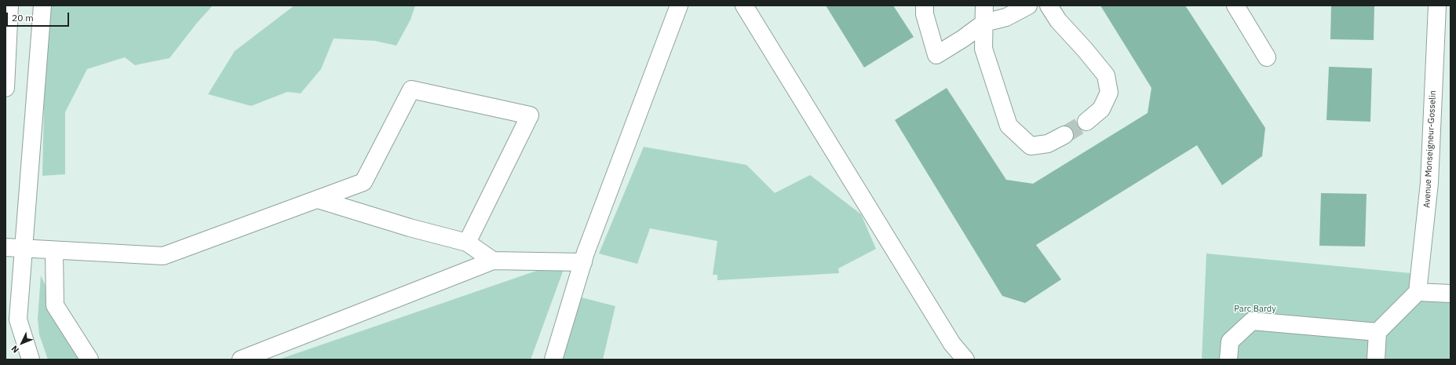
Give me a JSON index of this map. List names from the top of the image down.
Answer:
{
  "streets": {
    "street": ["Avenue Monseigneur-Gosselin"]
  },
  "parks": ["Parc Bardy"],
  "scale_bar": "20 m",
  "north": "bottom left"
}
